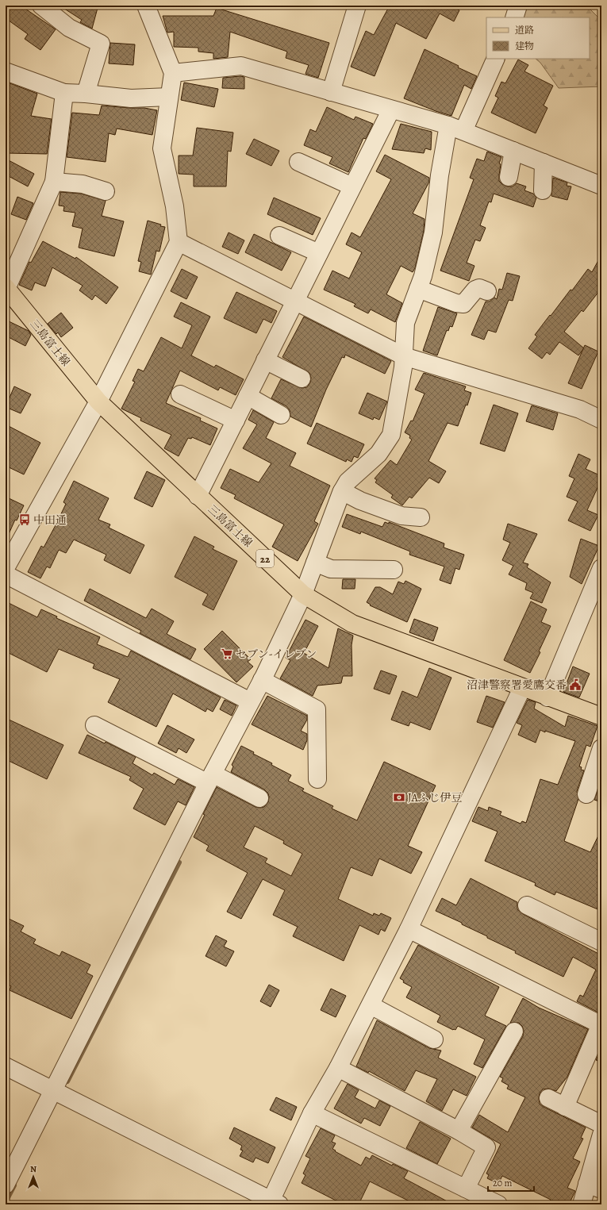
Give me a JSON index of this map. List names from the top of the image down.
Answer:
{
  "streets": {
    "main road": ["三島富士線", "22"]
  },
  "places": {
    "bus stop": ["中田通"],
    "supermarket": ["セブン-イレブン"],
    "public building": ["沼津警察署愛鷹交番"],
    "bank": ["JAふじ伊豆"]
  },
  "legend": ["道路", "建物"],
  "scale_bar": "20 m",
  "north": "top"
}
